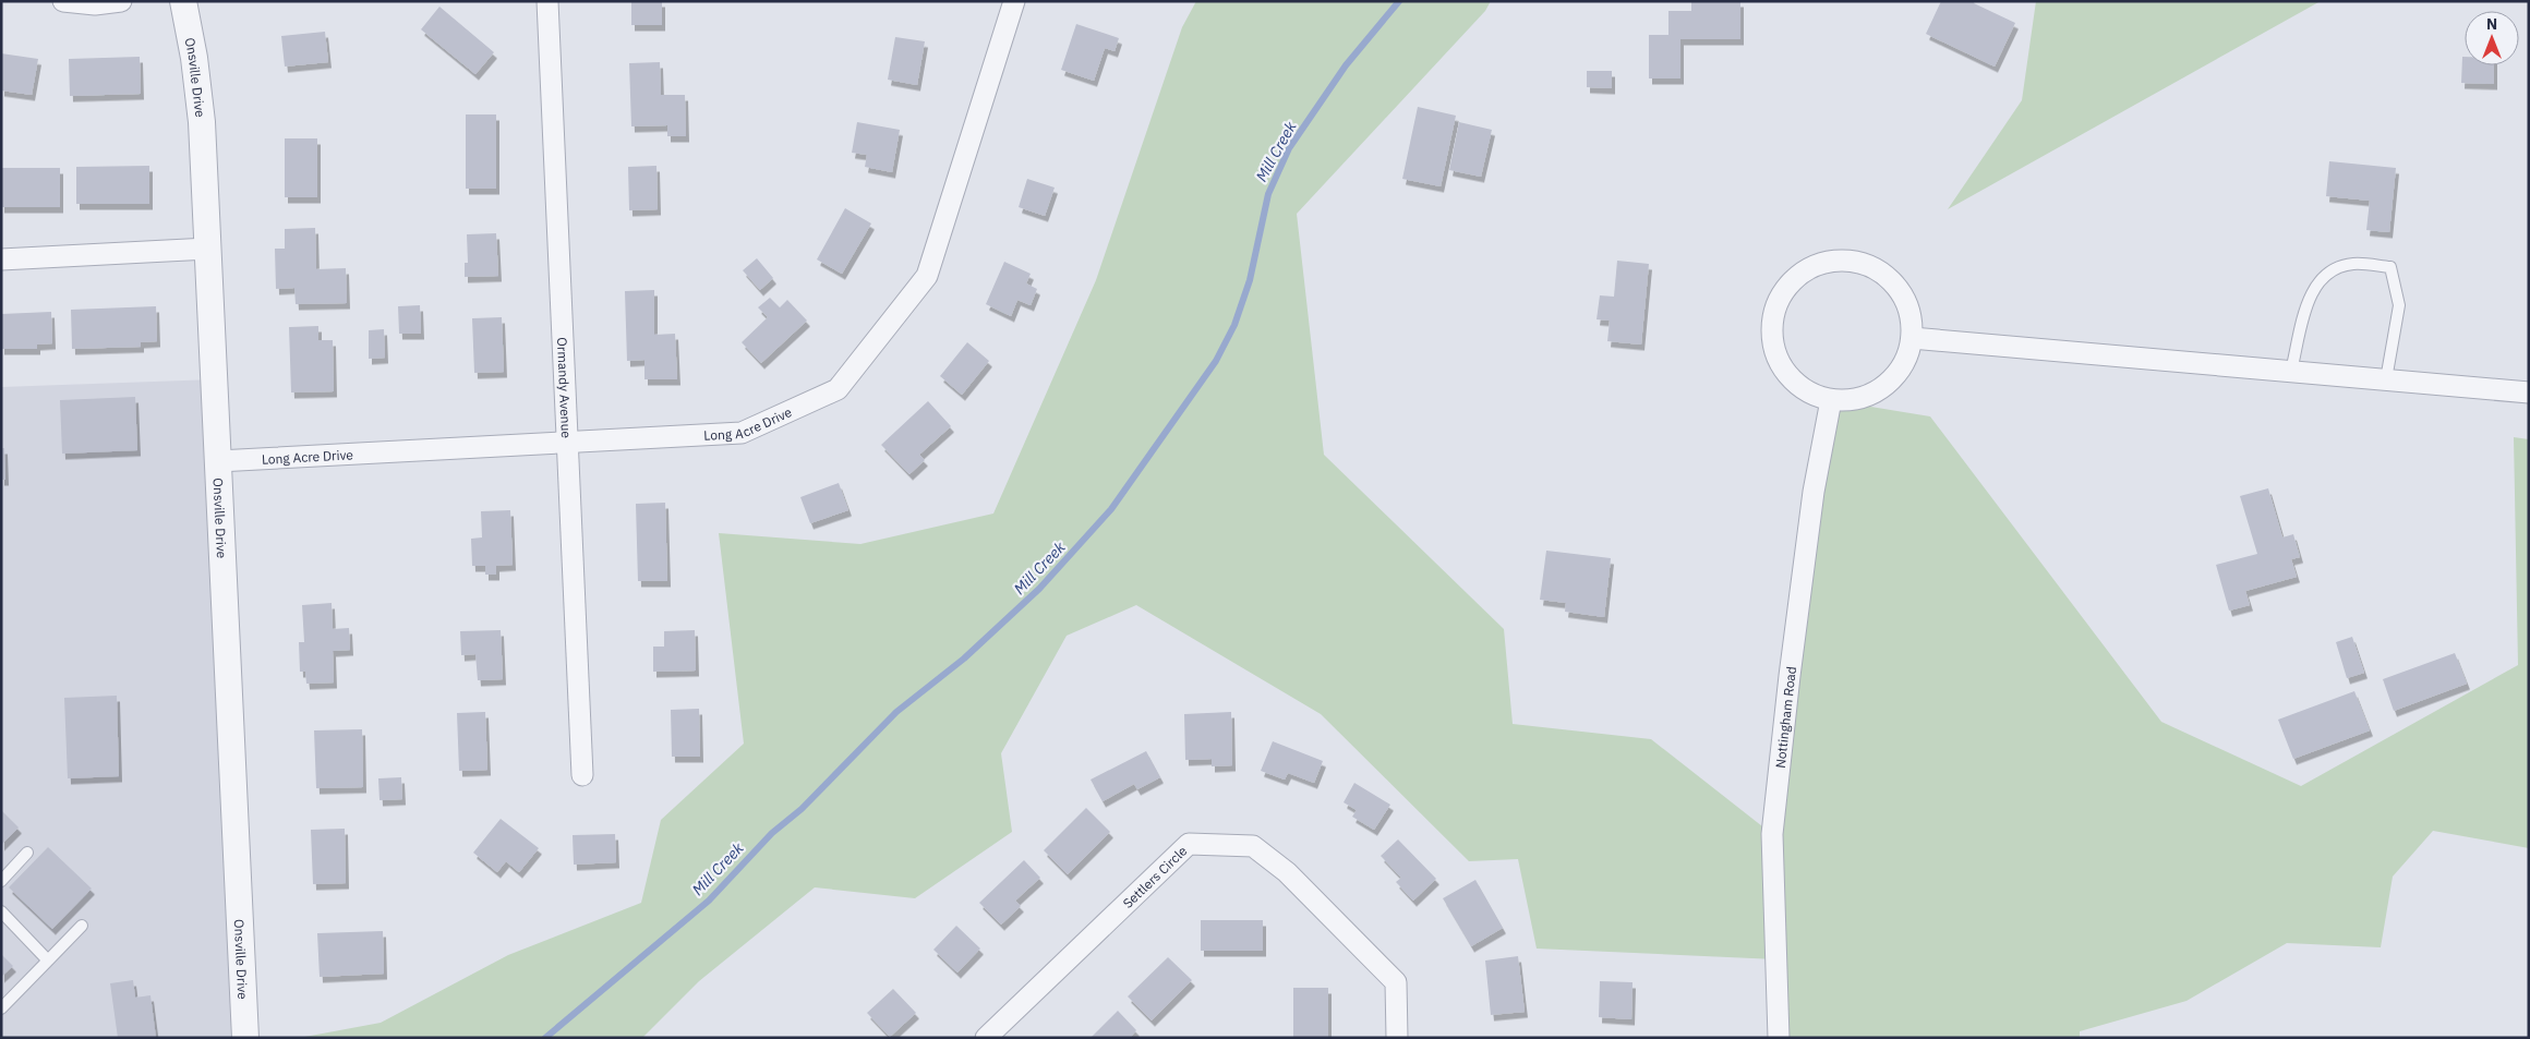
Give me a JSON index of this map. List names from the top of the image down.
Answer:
{
  "streets": {
    "street": [
      "Onsville Drive",
      "Ormandy Avenue",
      "Long Acre Drive",
      "Nottingham Road",
      "Settlers Circle"
    ]
  },
  "crossings": [
    ["Onsville Drive", "Long Acre Drive"],
    ["Ormandy Avenue", "Long Acre Drive"]
  ],
  "water": ["Mill Creek"],
  "north": "top"
}
